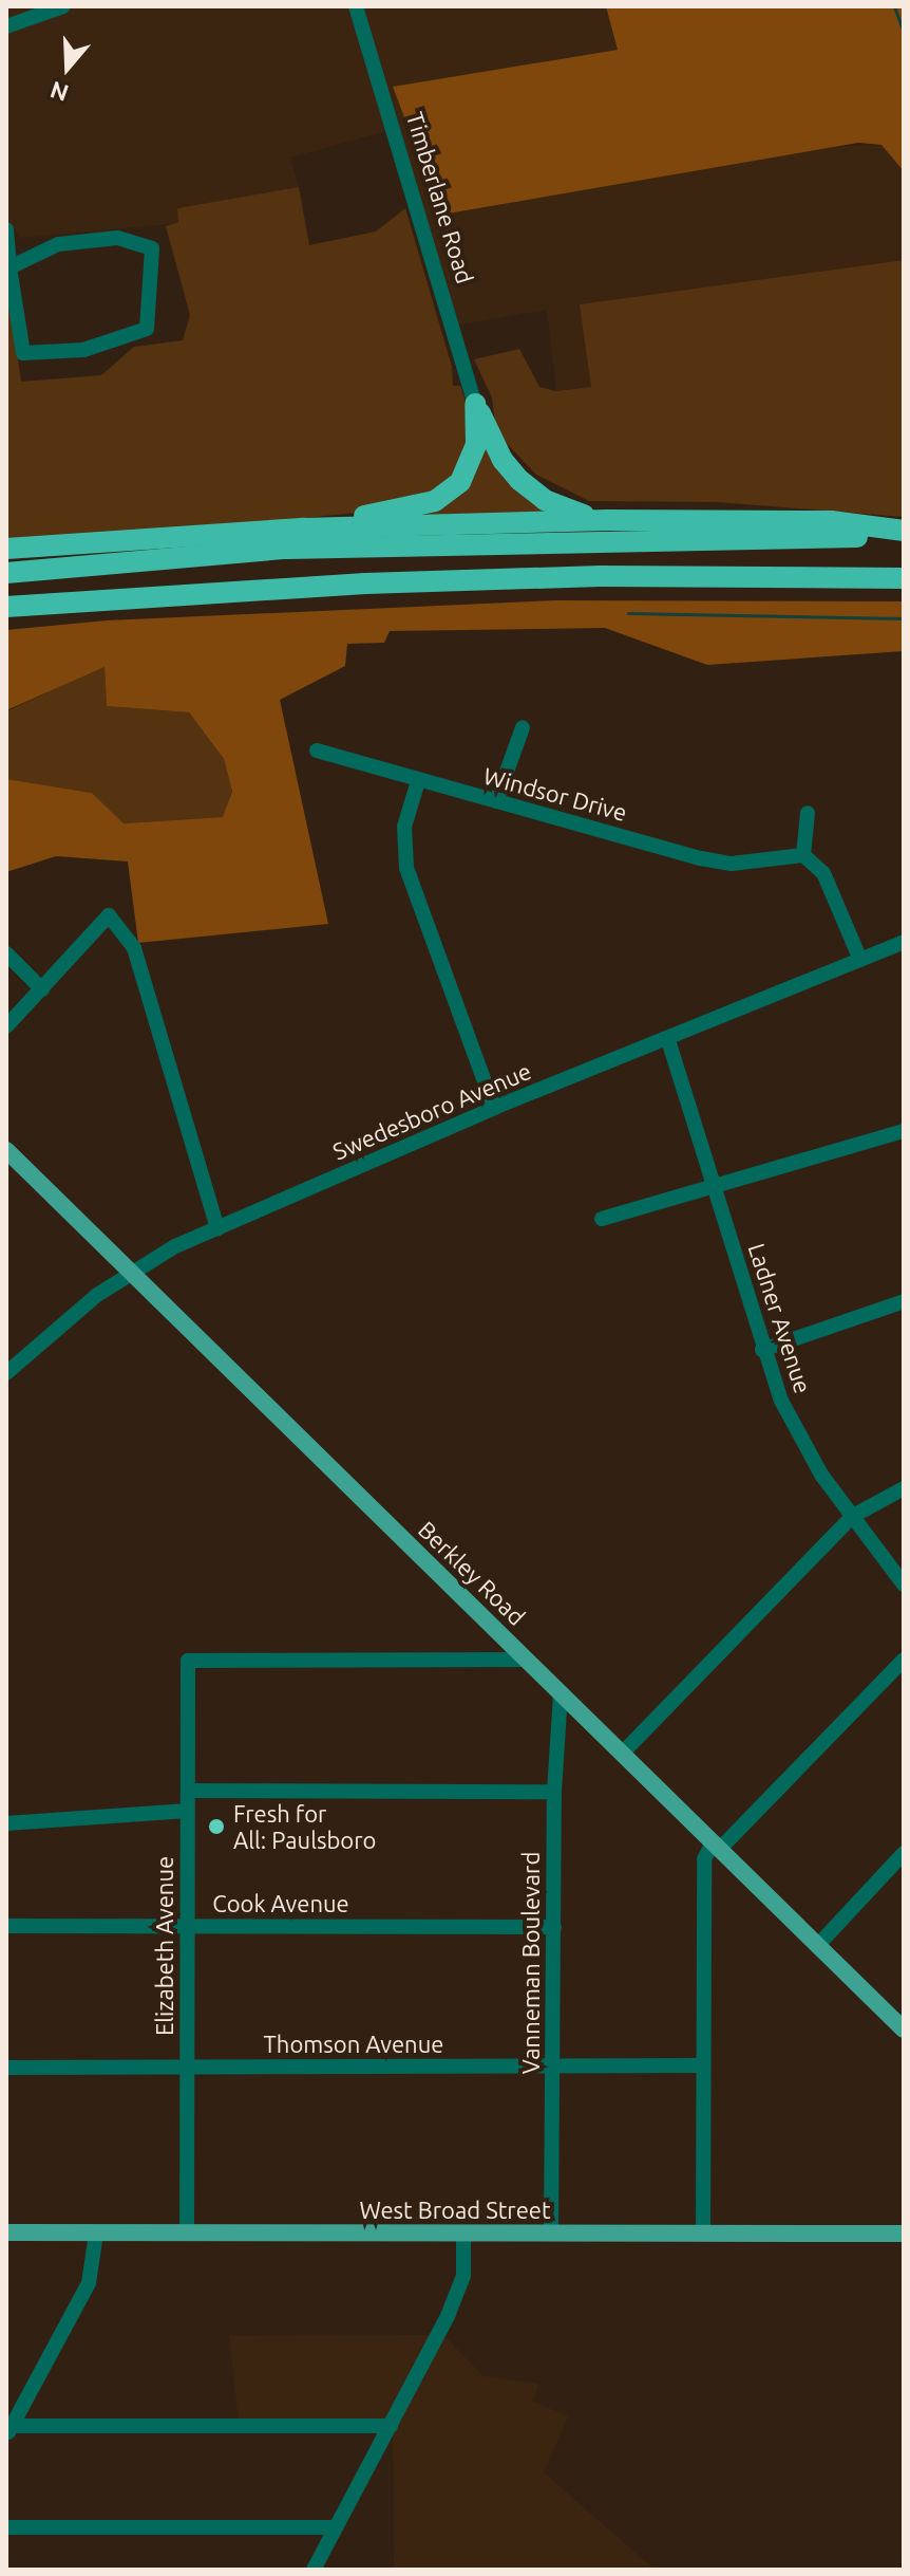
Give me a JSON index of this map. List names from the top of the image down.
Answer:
{
  "streets": {
    "main road": ["Berkley Road", "West Broad Street"],
    "street": [
      "Timberlane Road",
      "Windsor Drive",
      "Swedesboro Avenue",
      "Ladner Avenue",
      "Cook Avenue",
      "Elizabeth Avenue",
      "Vanneman Boulevard",
      "Thomson Avenue"
    ]
  },
  "crossings": [
    ["Swedesboro Avenue", "Ladner Avenue"],
    ["Swedesboro Avenue", "Berkley Road"],
    ["Berkley Road", "Elizabeth Avenue"],
    ["Berkley Road", "Vanneman Boulevard"],
    ["Cook Avenue", "Elizabeth Avenue"],
    ["Cook Avenue", "Vanneman Boulevard"],
    ["Elizabeth Avenue", "Thomson Avenue"],
    ["Elizabeth Avenue", "West Broad Street"],
    ["Vanneman Boulevard", "Thomson Avenue"],
    ["Vanneman Boulevard", "West Broad Street"]
  ],
  "places": ["Fresh for All: Paulsboro"],
  "north": "bottom"
}
